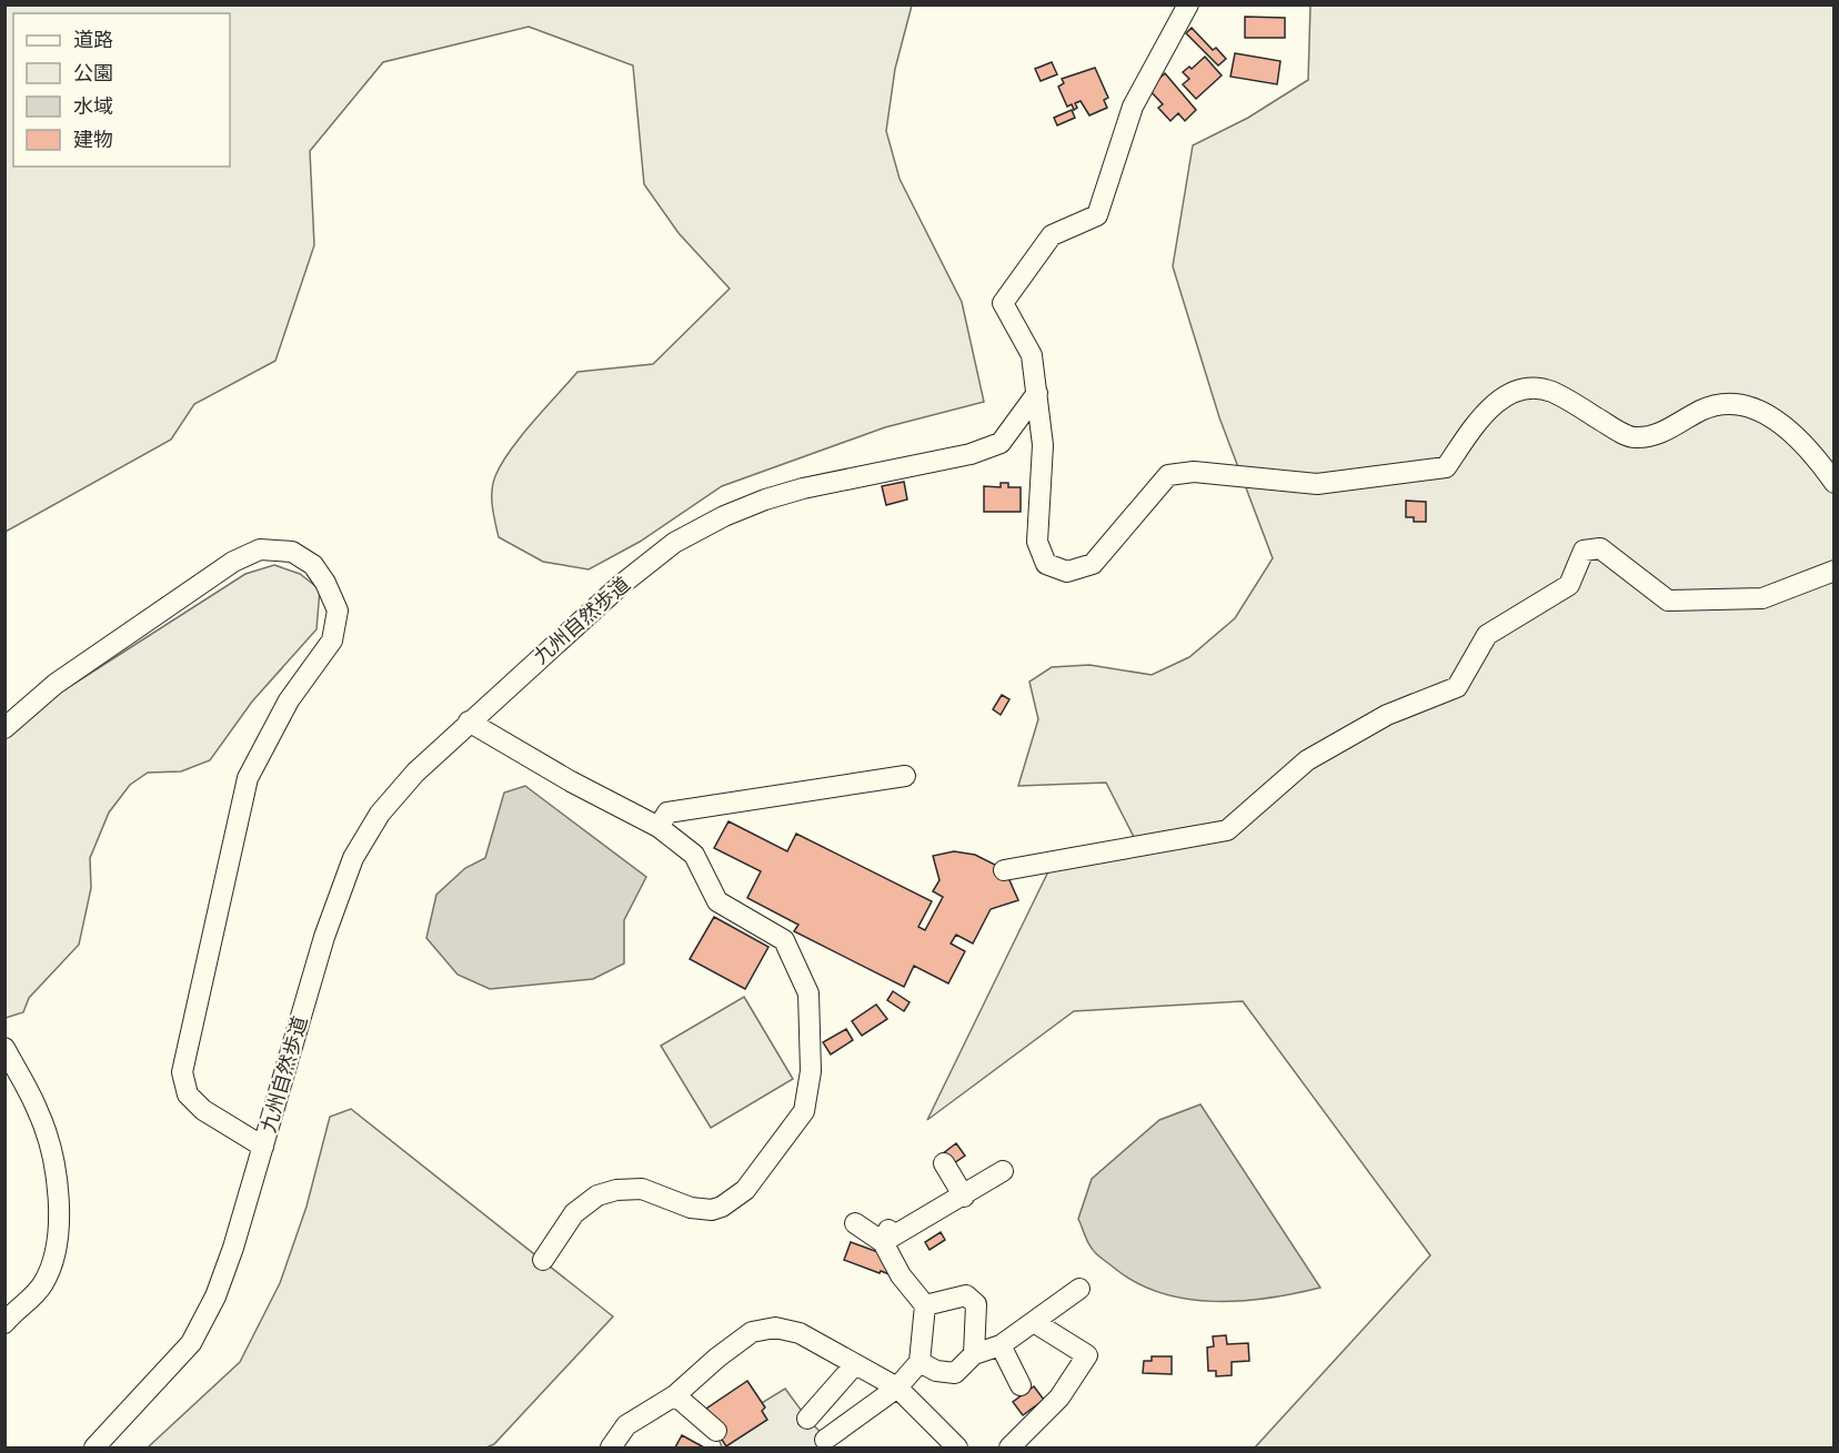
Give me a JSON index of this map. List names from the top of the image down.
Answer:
{
  "streets": {
    "street": ["九州自然歩道"]
  },
  "legend": [
    "道路",
    "公園",
    "水域",
    "建物"
  ]
}
